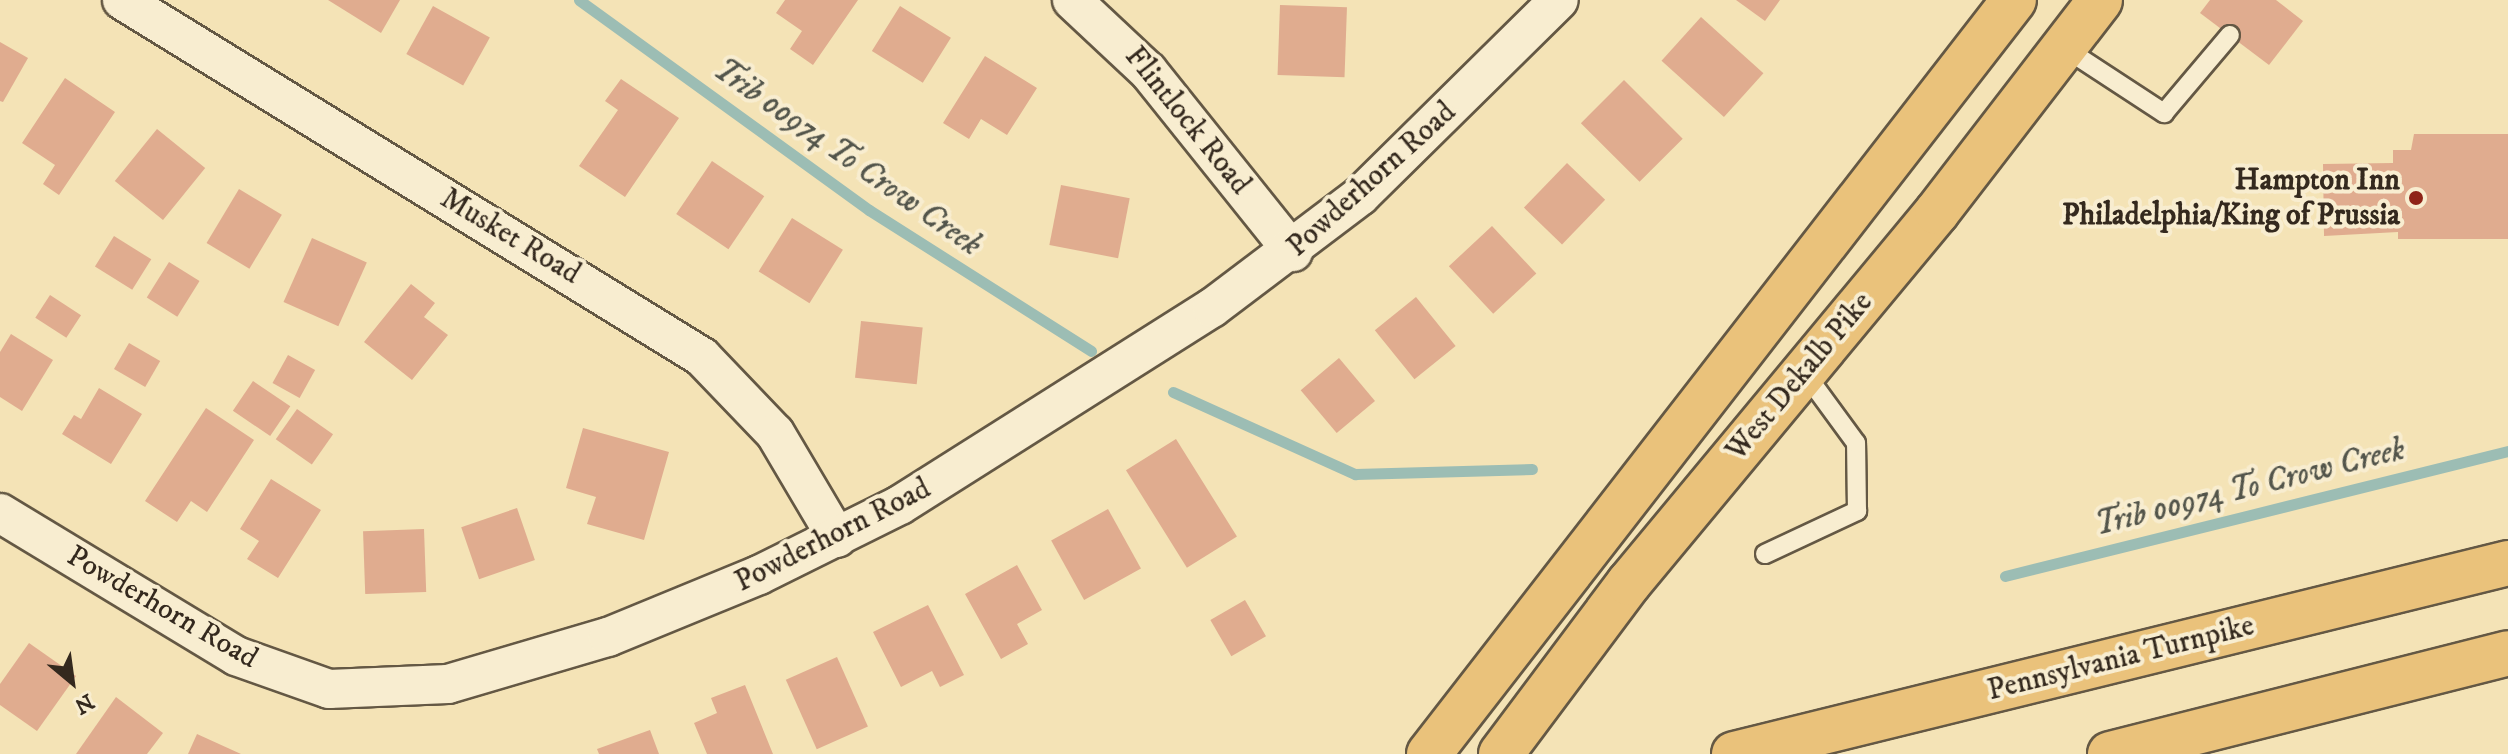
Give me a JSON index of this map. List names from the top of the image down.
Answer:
{
  "streets": {
    "highway": ["West Dekalb Pike", "Pennsylvania Turnpike"],
    "street": ["Flintlock Road", "Powderhorn Road", "Musket Road"]
  },
  "crossings": [
    ["Flintlock Road", "Powderhorn Road"],
    ["Powderhorn Road", "Musket Road"]
  ],
  "water": ["Trib 00974 To Crow Creek"],
  "places": ["Hampton Inn Philadelphia/King of Prussia"],
  "north": "bottom right"
}
